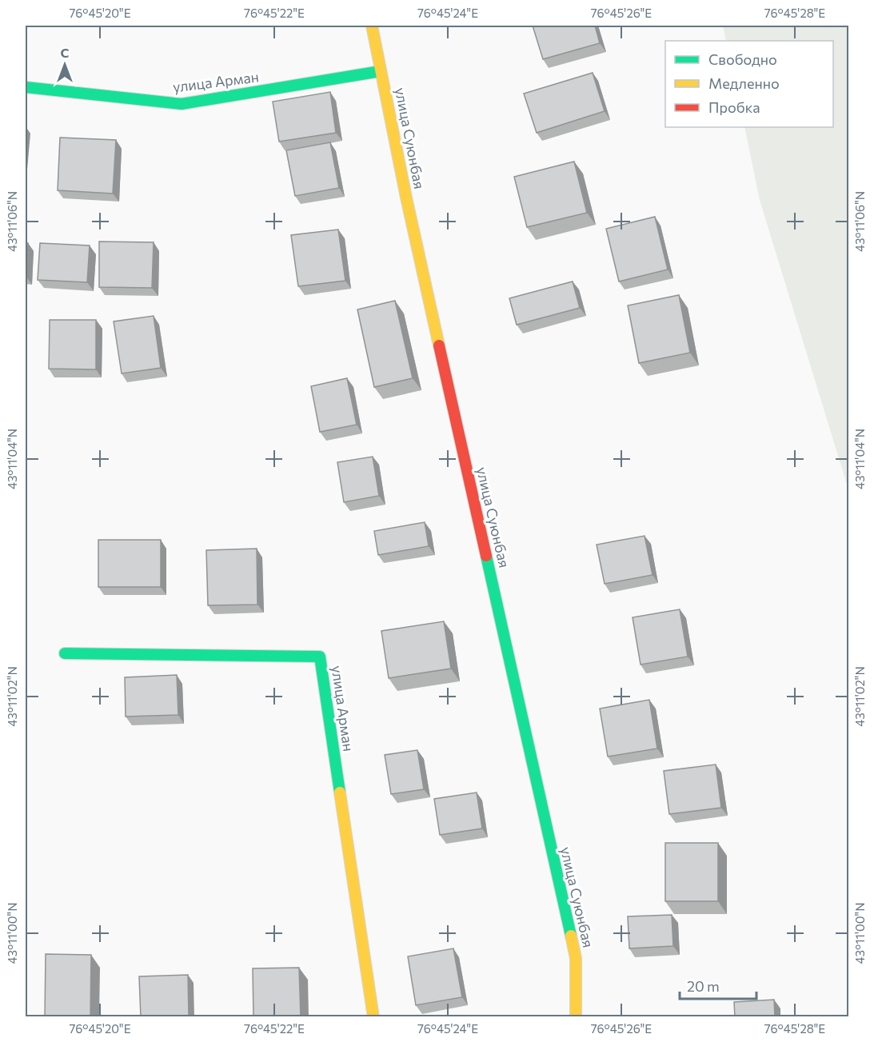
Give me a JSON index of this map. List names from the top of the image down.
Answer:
{
  "streets": {
    "main road": ["улица Арман", "улица Суюнбая"]
  },
  "crossings": [
    ["улица Арман", "улица Суюнбая"]
  ],
  "legend": ["Свободно", "Медленно", "Пробка"],
  "scale_bar": "20 m",
  "north": "top",
  "coordinates": [
    "76°45'20\"E",
    "76°45'22\"E",
    "76°45'24\"E",
    "76°45'26\"E",
    "76°45'28\"E",
    "43°11'06\"N",
    "43°11'04\"N",
    "43°11'02\"N",
    "43°11'00\"N"
  ]
}
